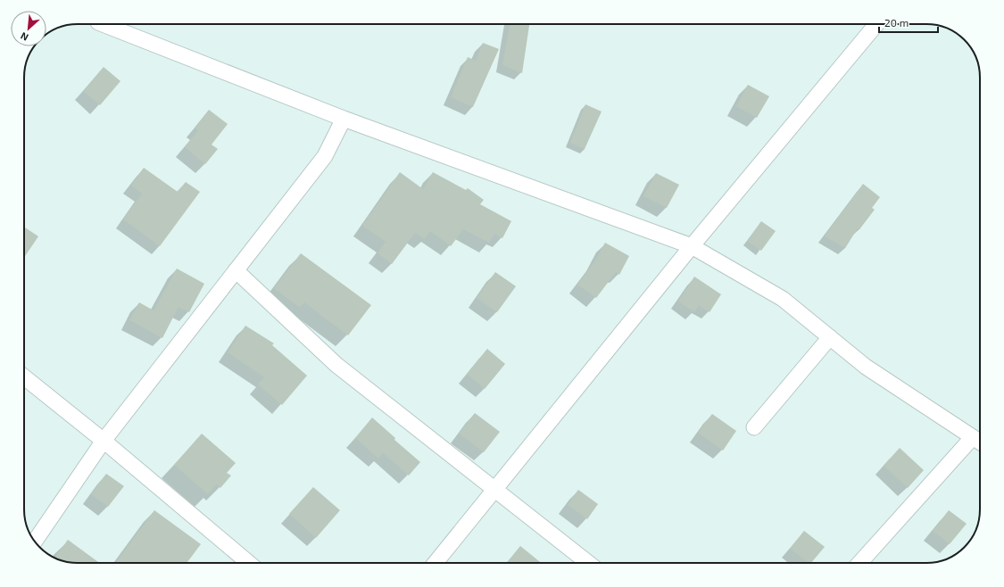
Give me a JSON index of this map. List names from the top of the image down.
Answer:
{
  "scale_bar": "20 m",
  "north": "bottom left"
}
